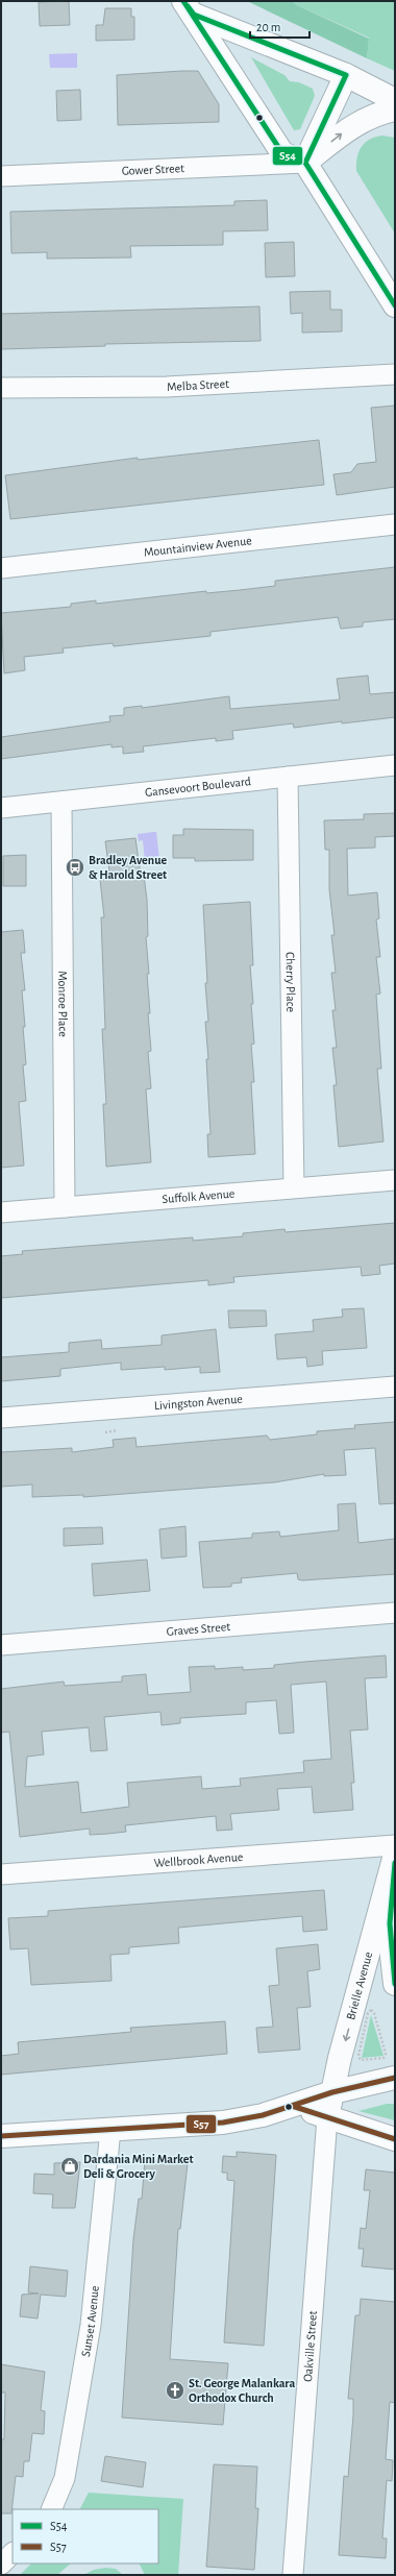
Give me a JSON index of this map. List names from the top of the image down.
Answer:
{
  "streets": {
    "street": [
      "Gower Street",
      "Melba Street",
      "Mountainview Avenue",
      "Gansevoort Boulevard",
      "Cherry Place",
      "Monroe Place",
      "Suffolk Avenue",
      "Livingston Avenue",
      "Graves Street",
      "Wellbrook Avenue",
      "Brielle Avenue",
      "Sunset Avenue",
      "Oakville Street"
    ]
  },
  "crossings": [
    ["Gansevoort Boulevard", "Cherry Place"],
    ["Gansevoort Boulevard", "Monroe Place"],
    ["Cherry Place", "Suffolk Avenue"],
    ["Monroe Place", "Suffolk Avenue"],
    ["Brielle Avenue", "Oakville Street"]
  ],
  "places": {
    "bus stop": ["Bradley Avenue & Harold Street"],
    "shop": ["Dardania Mini Market Deli & Grocery"],
    "church": ["St. George Malankara Orthodox Church"]
  },
  "lines": ["transit line S54", "transit line S57"],
  "legend": ["S54", "S57"],
  "scale_bar": "20 m"
}
